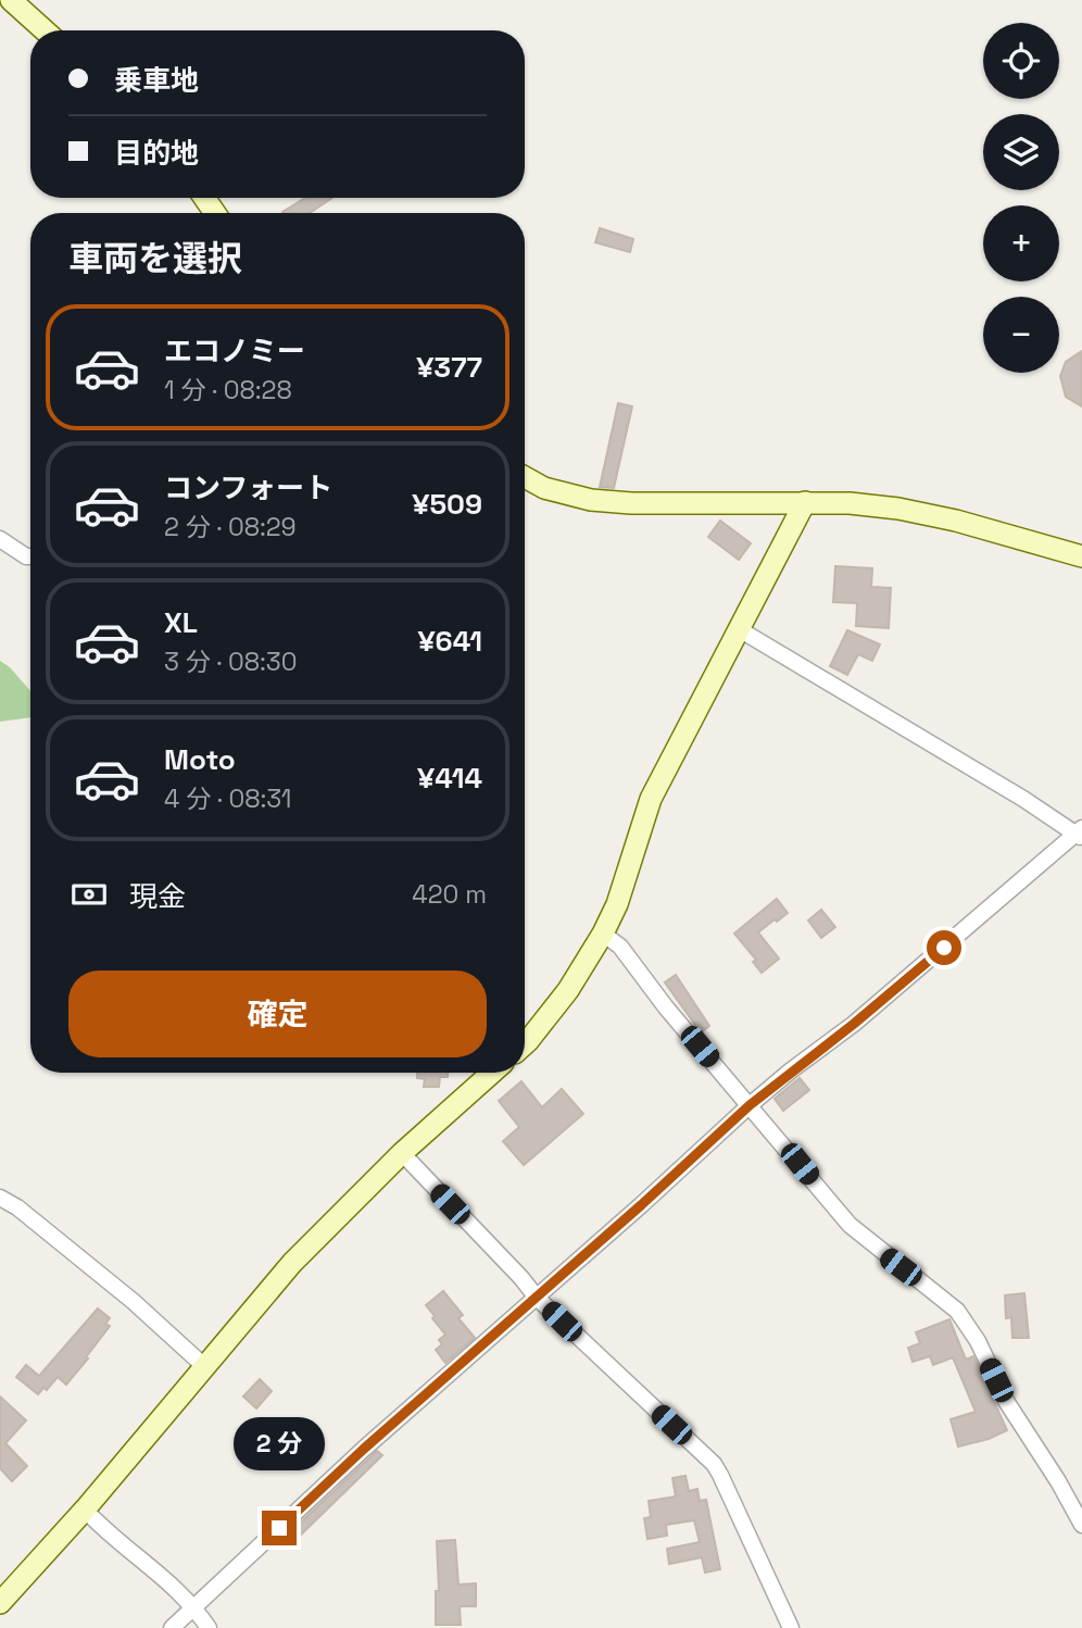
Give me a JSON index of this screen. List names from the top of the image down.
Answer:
{
  "page": {
    "map_buttons": ["+", "−"],
    "banner": ["乗車地", "目的地"],
    "heading": "車両を選択",
    "list": [
      {
        "name": "エコノミー",
        "note": "1 分 · 08:28",
        "value": "¥377"
      },
      {
        "name": "コンフォート",
        "note": "2 分 · 08:29",
        "value": "¥509"
      },
      {
        "name": "XL",
        "note": "3 分 · 08:30",
        "value": "¥641"
      },
      {
        "name": "Moto",
        "note": "4 分 · 08:31",
        "value": "¥414"
      }
    ],
    "pay": ["現金", "420 m"],
    "buttons": "確定",
    "bubble": "2 分"
  }
}
